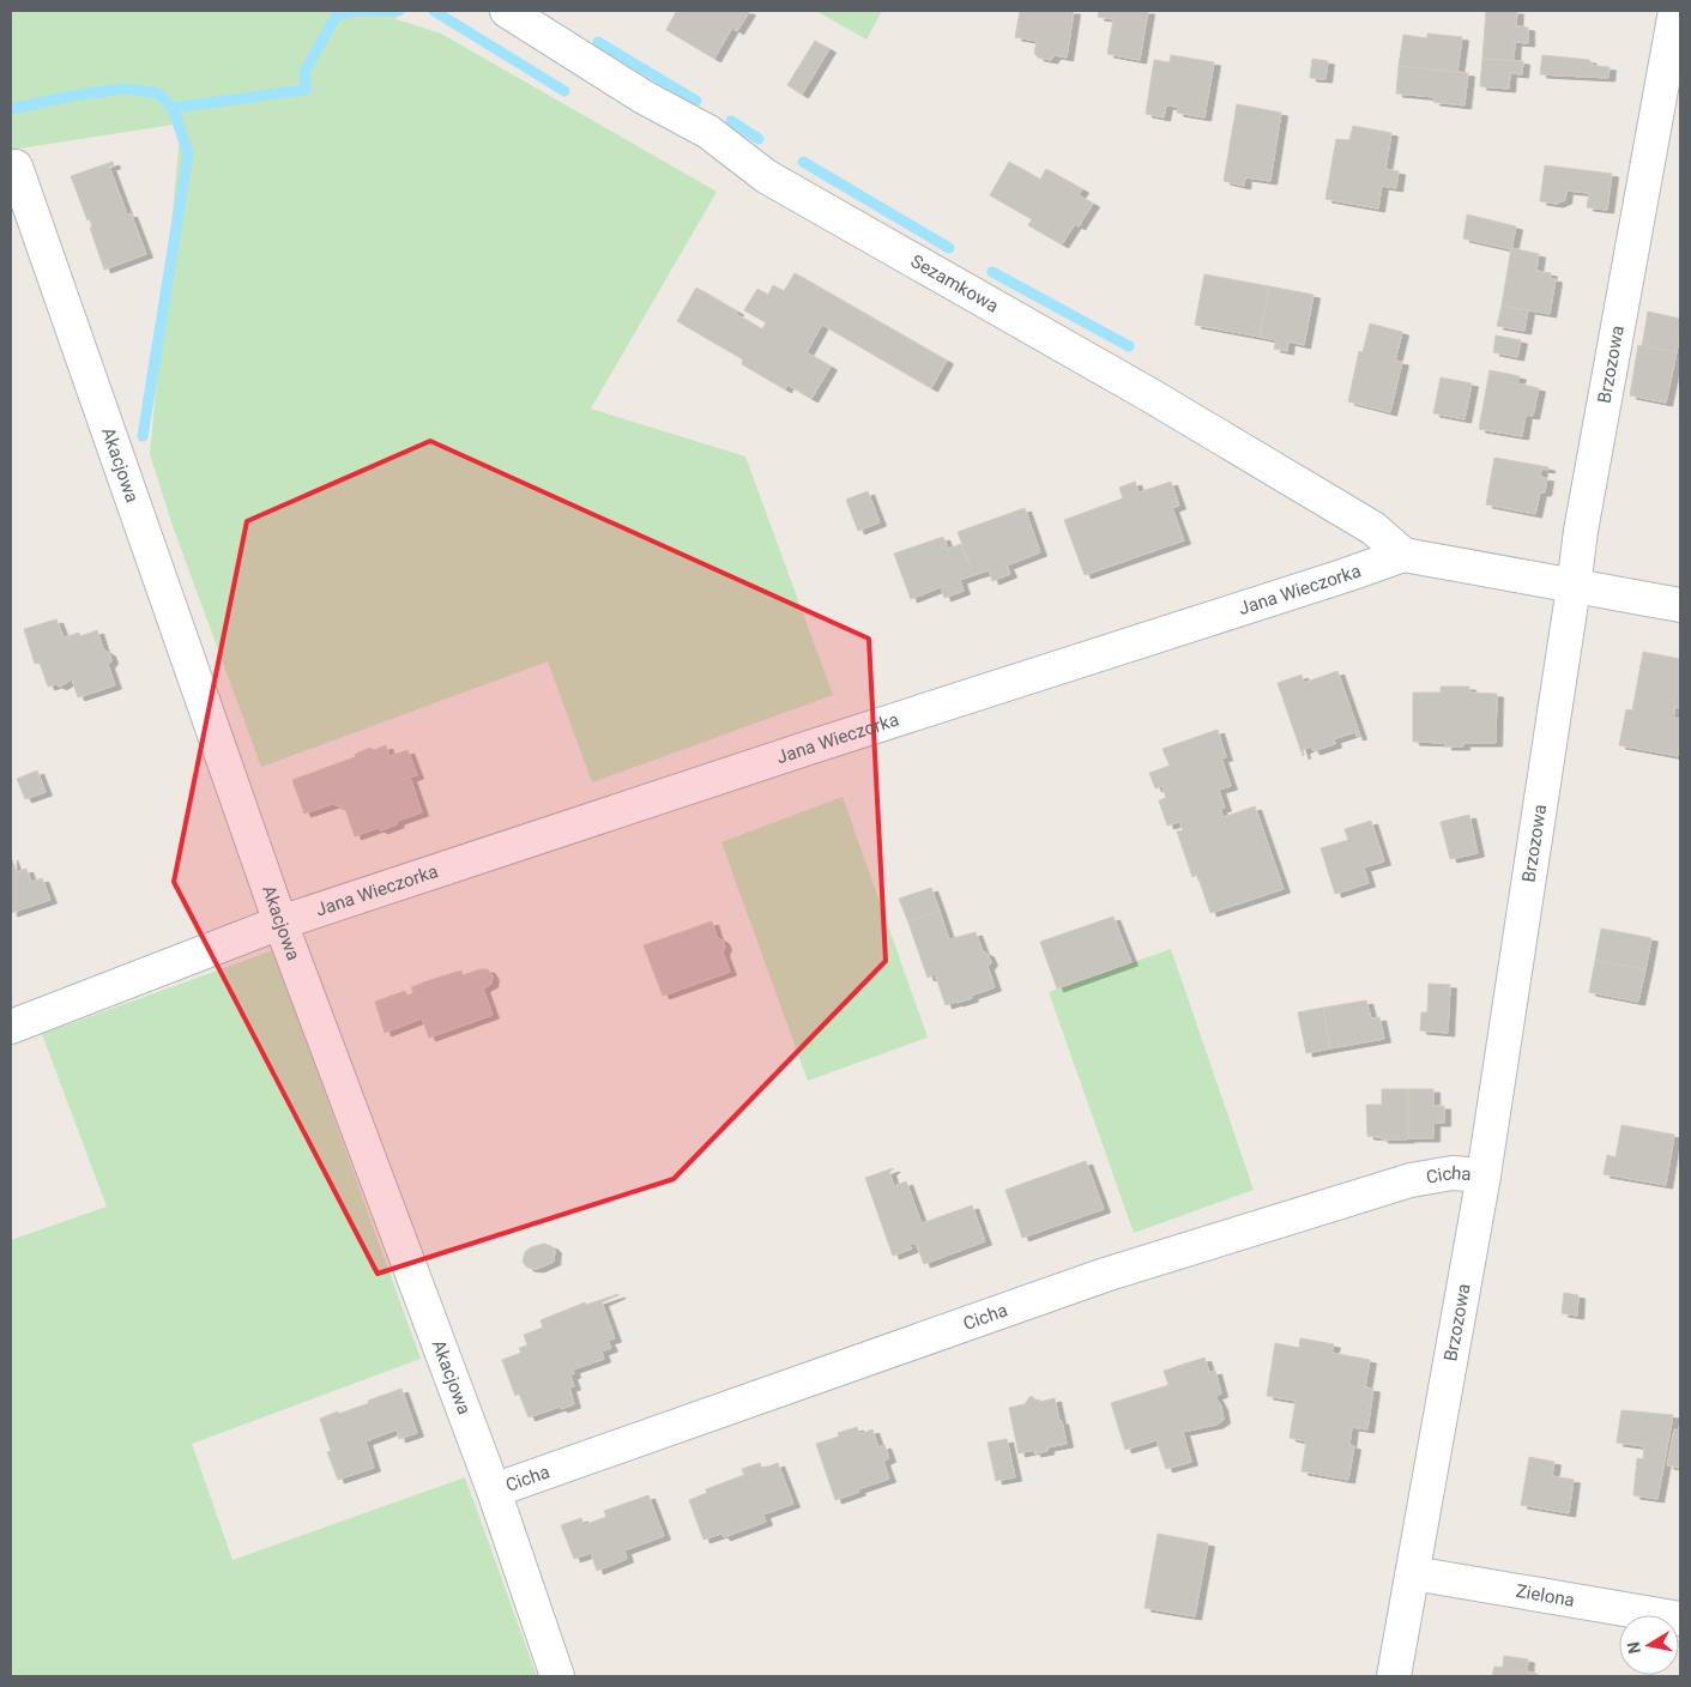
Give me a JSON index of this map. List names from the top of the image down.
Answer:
{
  "streets": {
    "street": [
      "Sezamkowa",
      "Brzozowa",
      "Akacjowa",
      "Jana Wieczorka",
      "Cicha",
      "Zielona"
    ]
  },
  "crossings": [
    ["Sezamkowa", "Jana Wieczorka"],
    ["Brzozowa", "Cicha"],
    ["Brzozowa", "Zielona"],
    ["Akacjowa", "Jana Wieczorka"],
    ["Akacjowa", "Cicha"]
  ],
  "north": "left"
}
